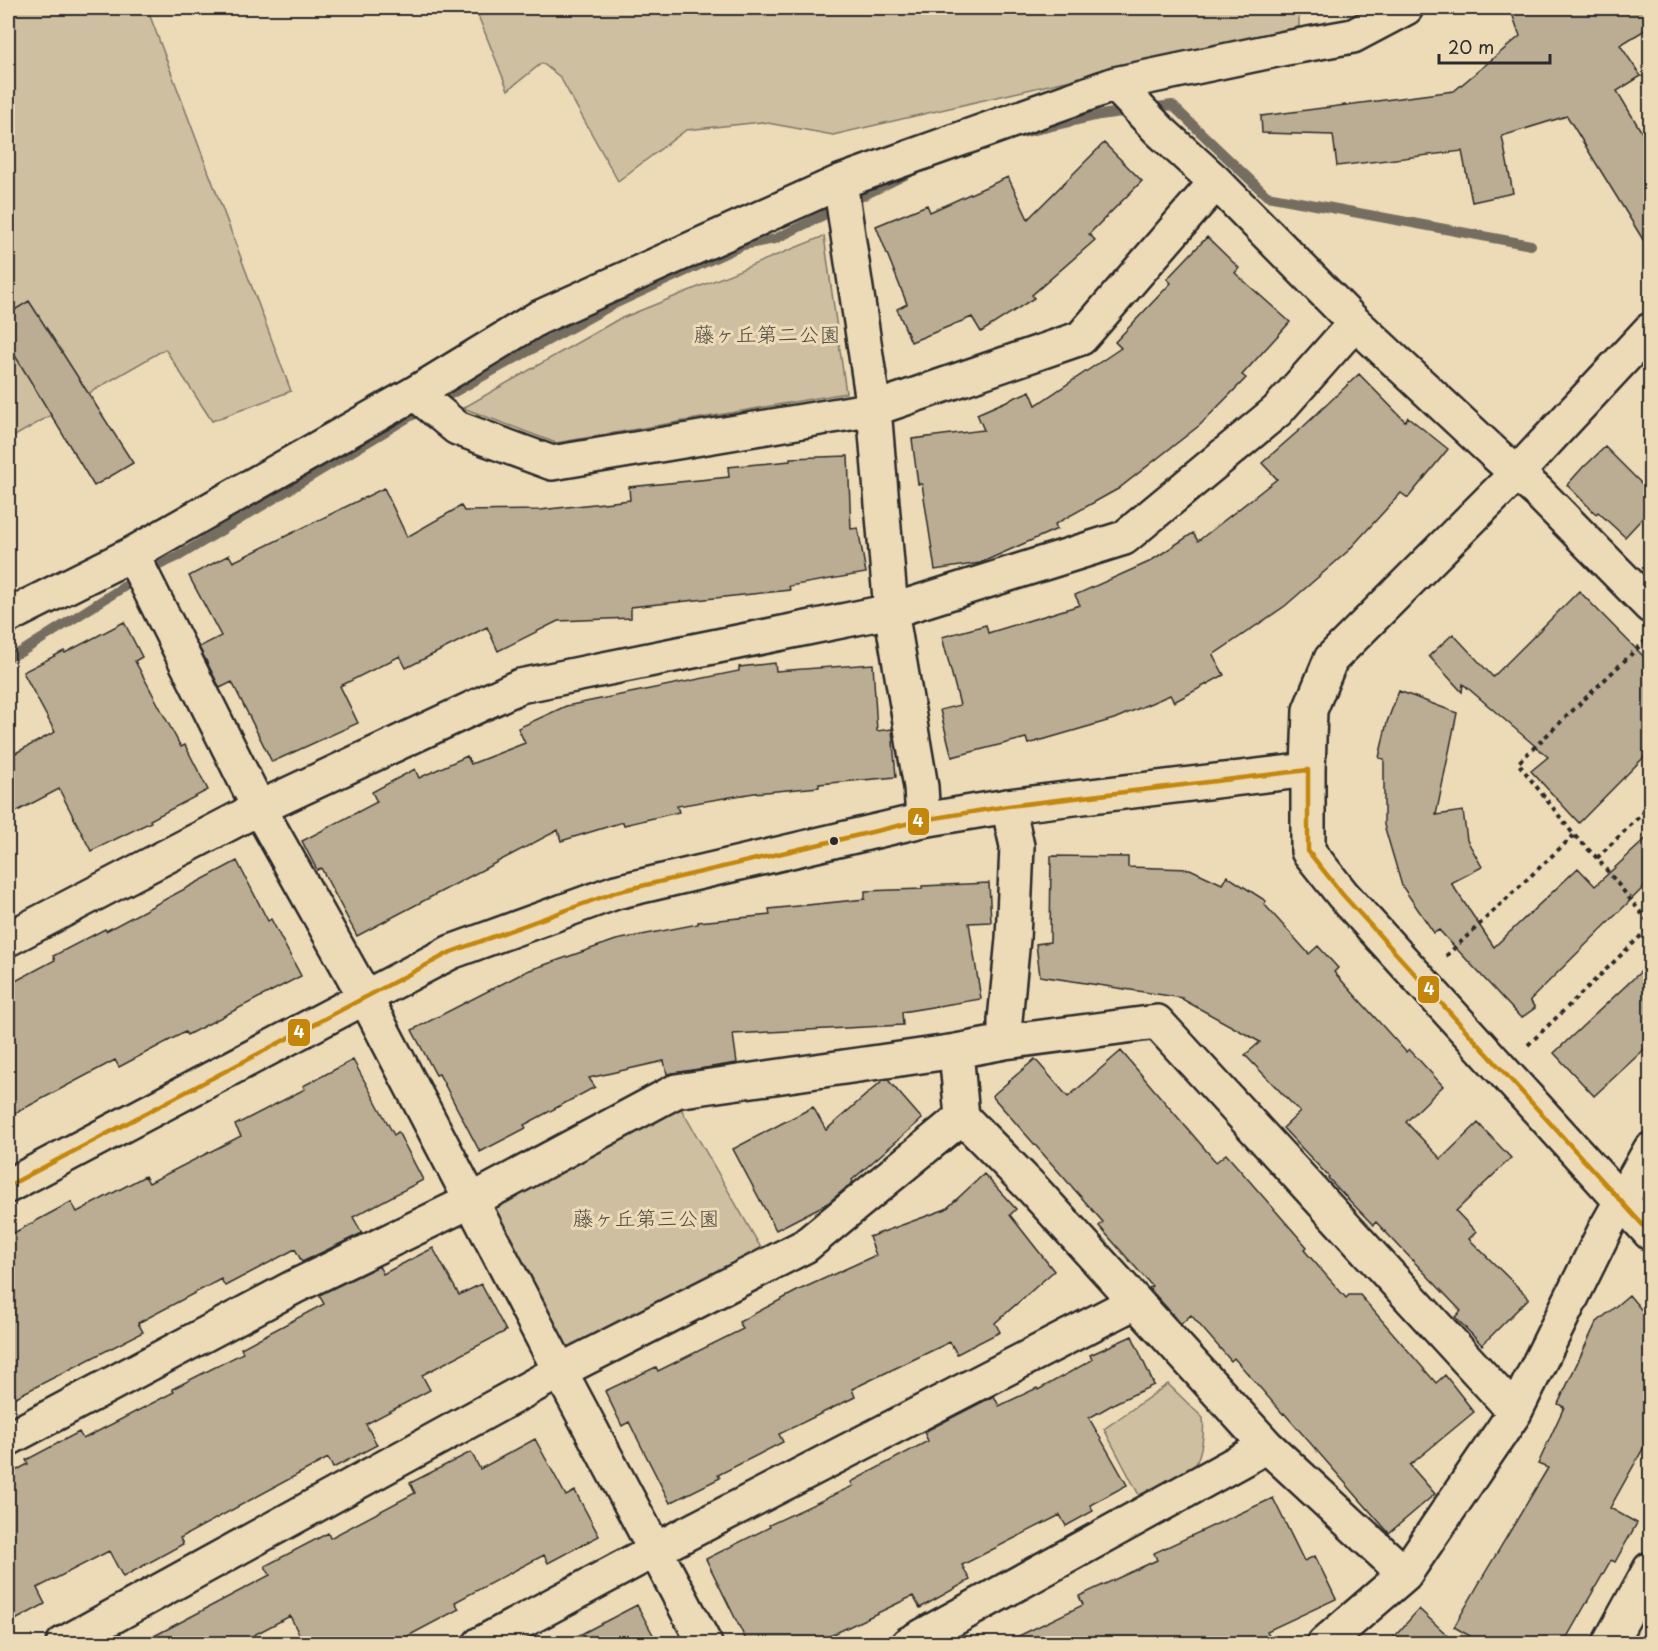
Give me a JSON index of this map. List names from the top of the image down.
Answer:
{
  "parks": ["藤ヶ丘第二公園", "藤ヶ丘第三公園"],
  "lines": ["transit line 4"],
  "scale_bar": "20 m"
}
